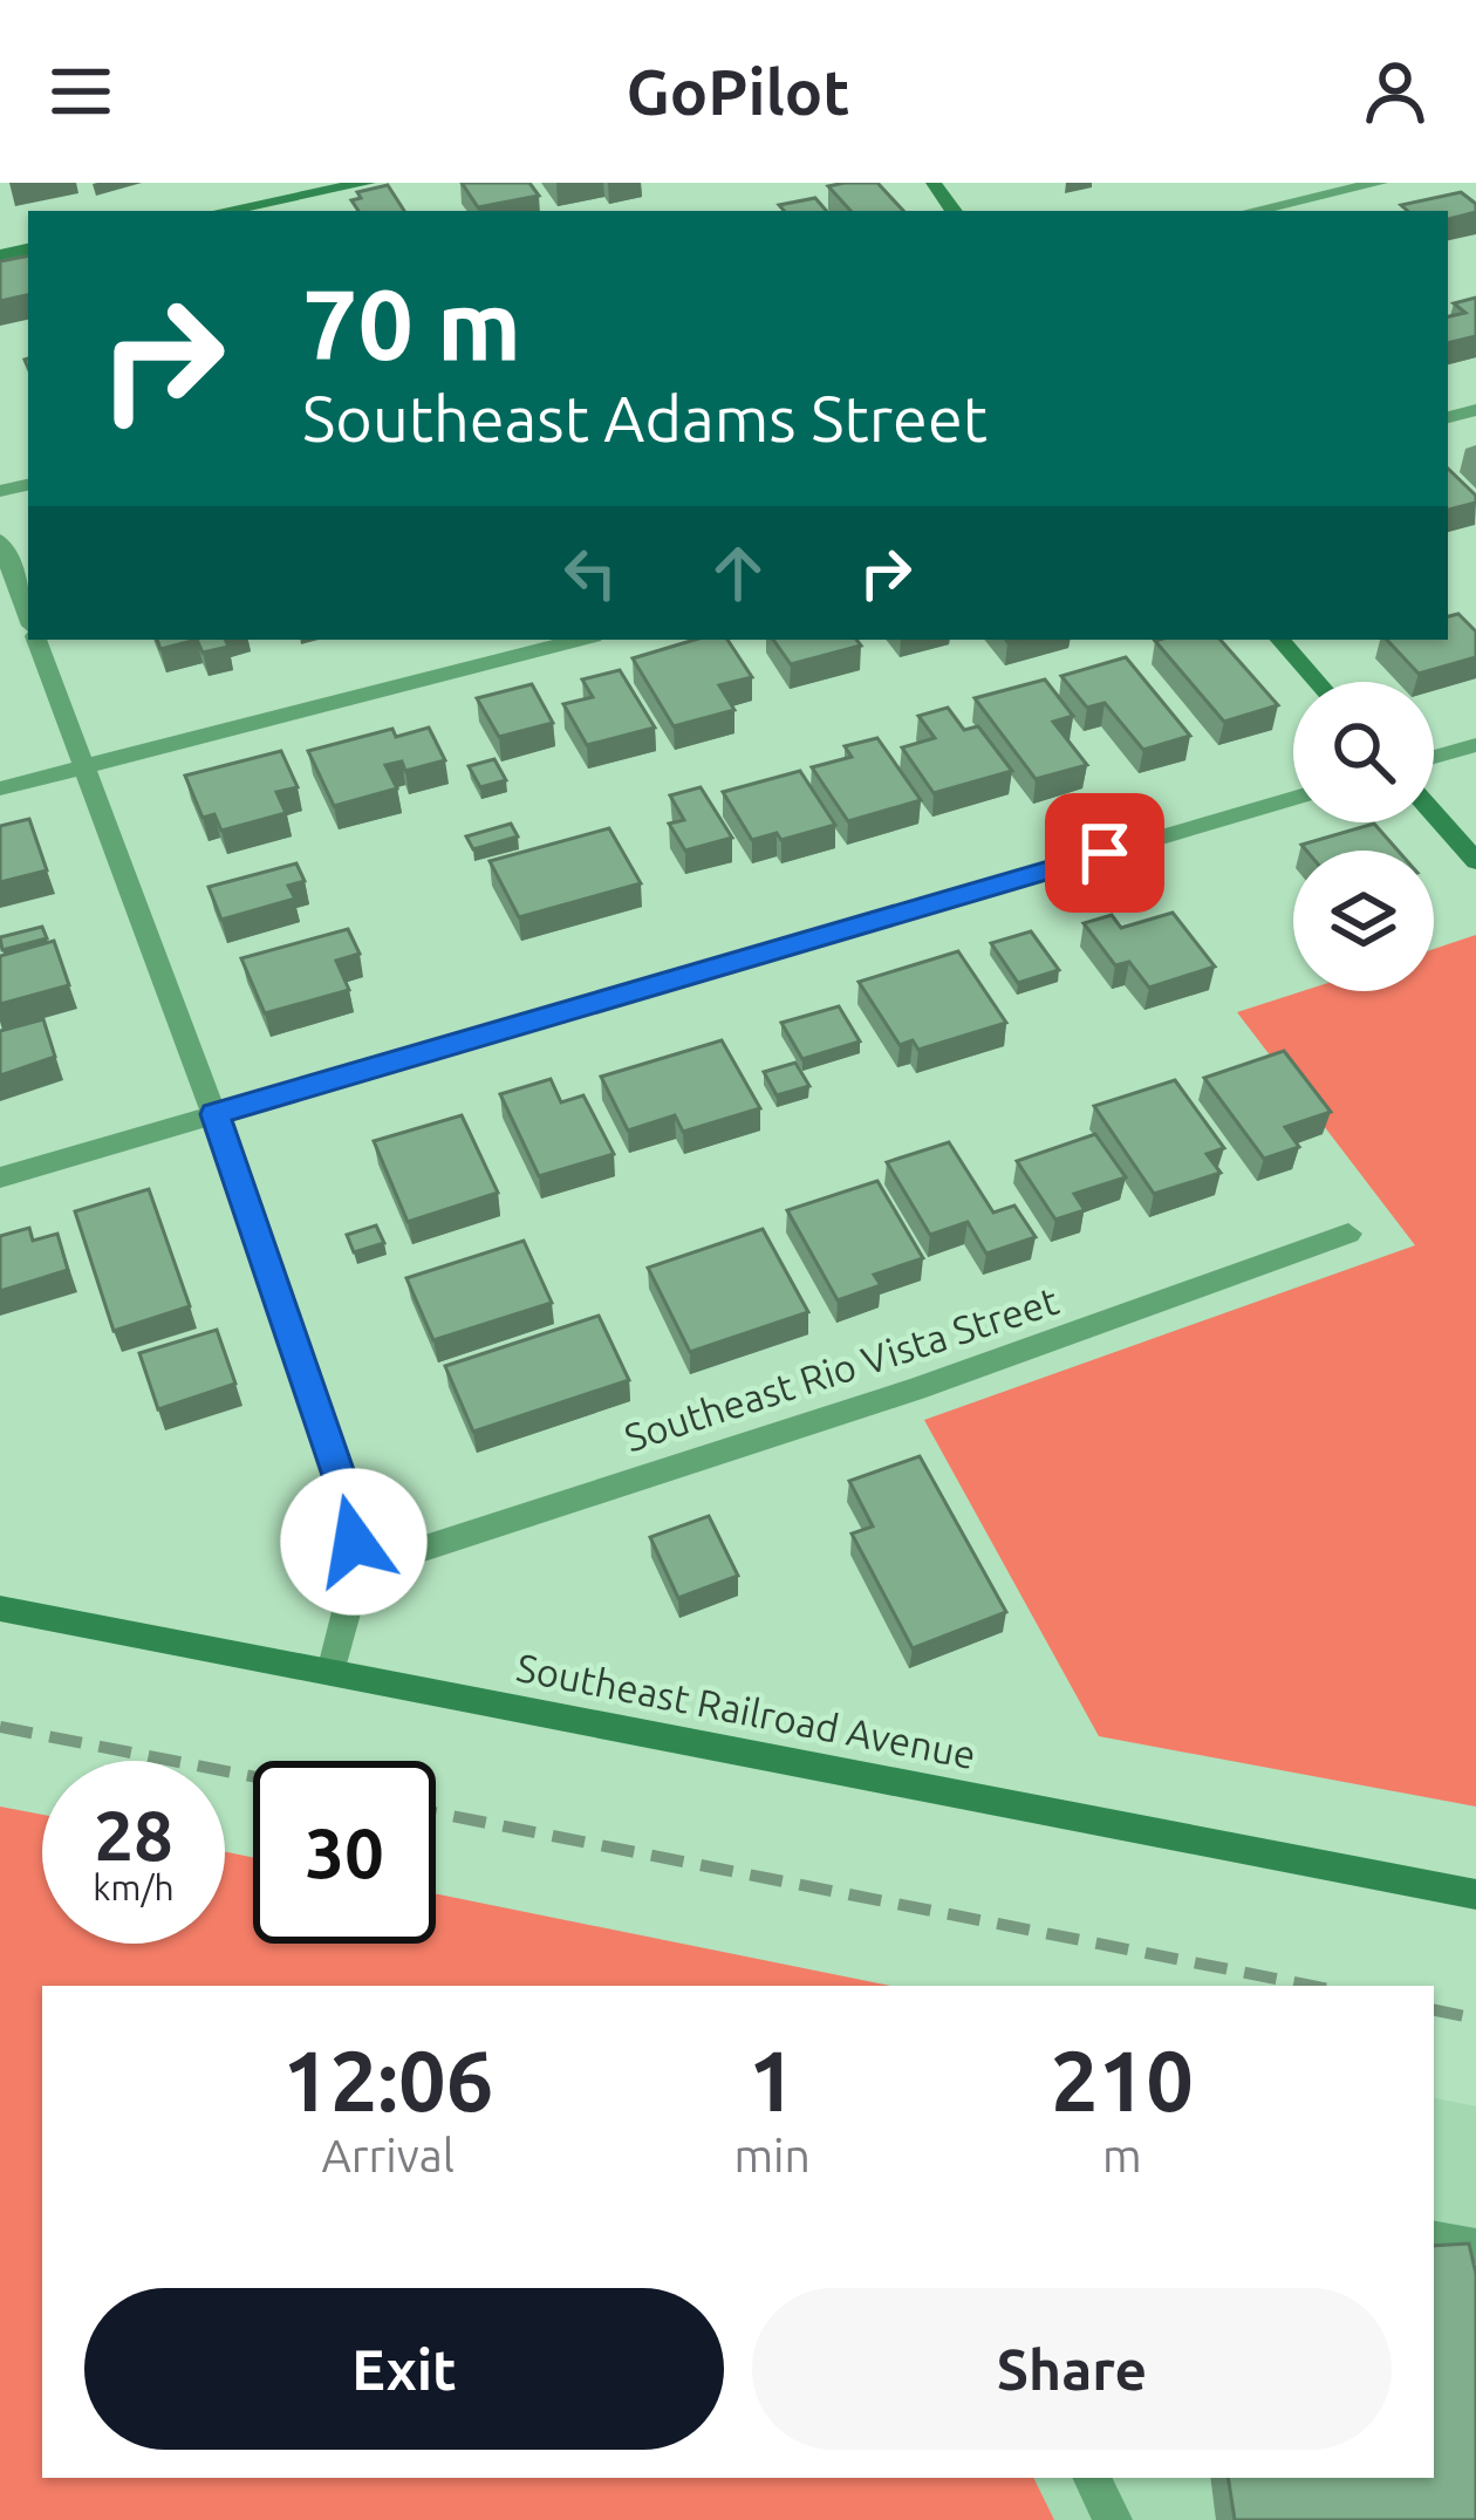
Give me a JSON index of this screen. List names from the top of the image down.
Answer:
{
  "streets": {
    "street": ["Southeast Rio Vista Street", "Southeast Railroad Avenue"]
  },
  "page": {
    "header": "GoPilot",
    "turn": ["70 m", "Southeast Adams Street"],
    "speed": "28 km/h",
    "limit": "30",
    "eta": [
      "12:06",
      "Arrival",
      "1",
      "min",
      "210",
      "m"
    ],
    "buttons": ["Exit", "Share"]
  }
}
